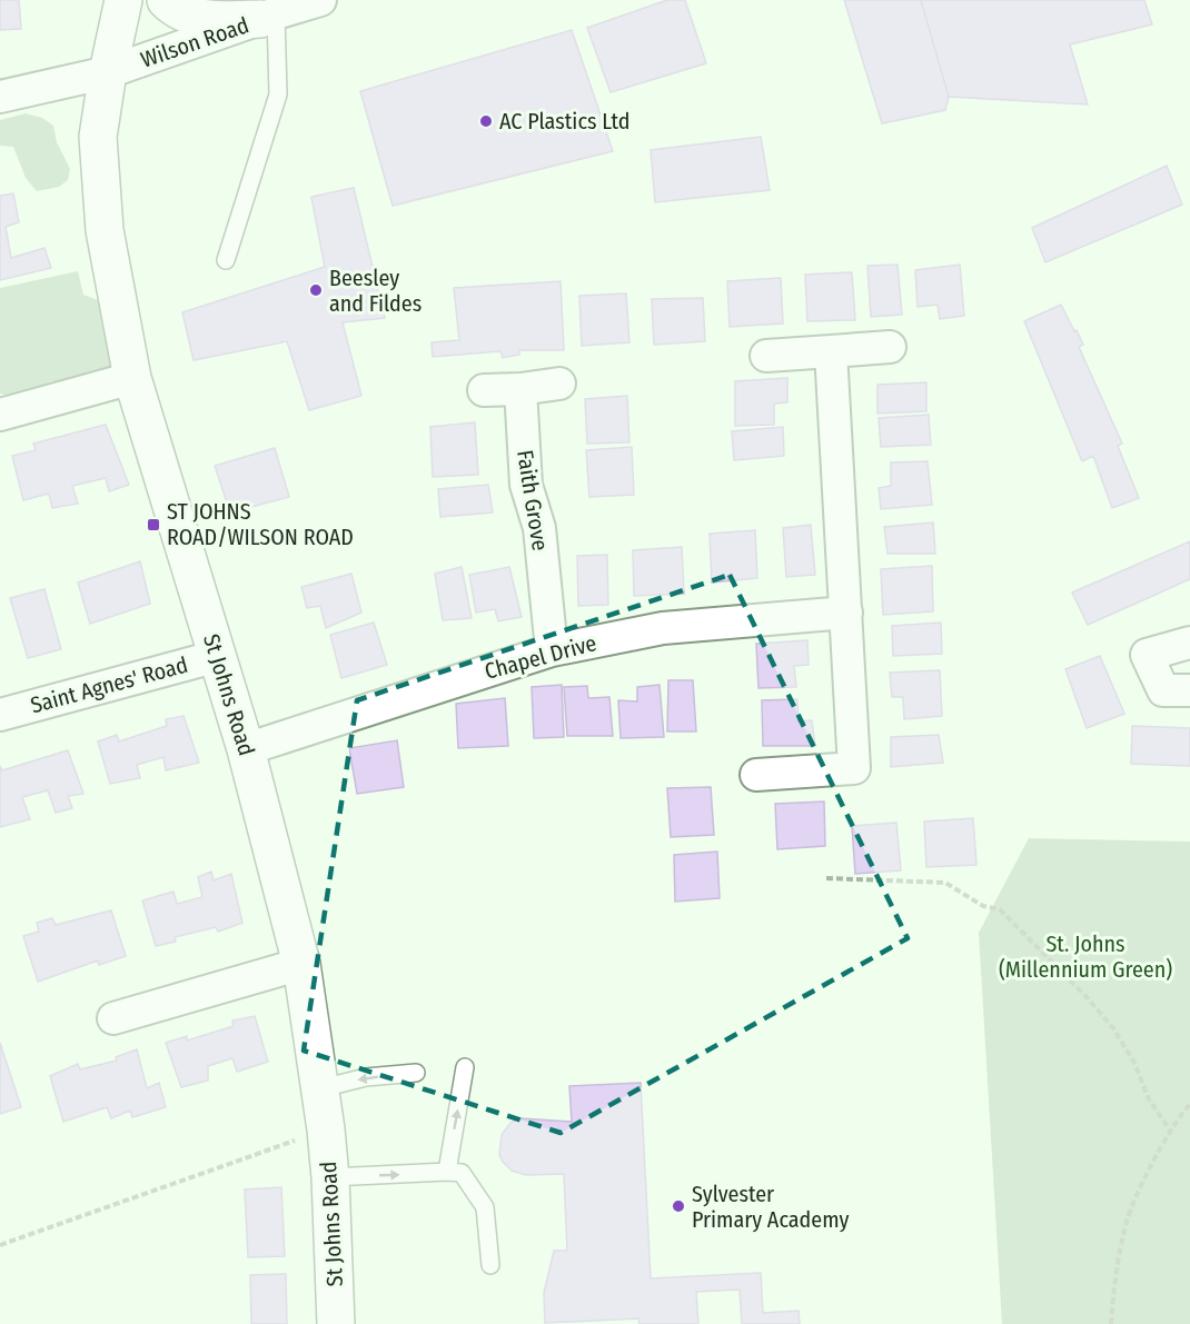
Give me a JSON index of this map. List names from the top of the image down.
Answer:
{
  "streets": {
    "street": [
      "Wilson Road",
      "Faith Grove",
      "Chapel Drive",
      "Saint Agnes' Road",
      "St Johns Road"
    ]
  },
  "crossings": [
    ["Wilson Road", "St Johns Road"],
    ["Faith Grove", "Chapel Drive"],
    ["Chapel Drive", "St Johns Road"],
    ["Saint Agnes' Road", "St Johns Road"]
  ],
  "parks": ["St. Johns (Millennium Green)"],
  "places": {
    "other": ["AC Plastics Ltd", "Beesley and Fildes", "Sylvester Primary Academy"],
    "transit": ["ST JOHNS ROAD/WILSON ROAD"]
  }
}
